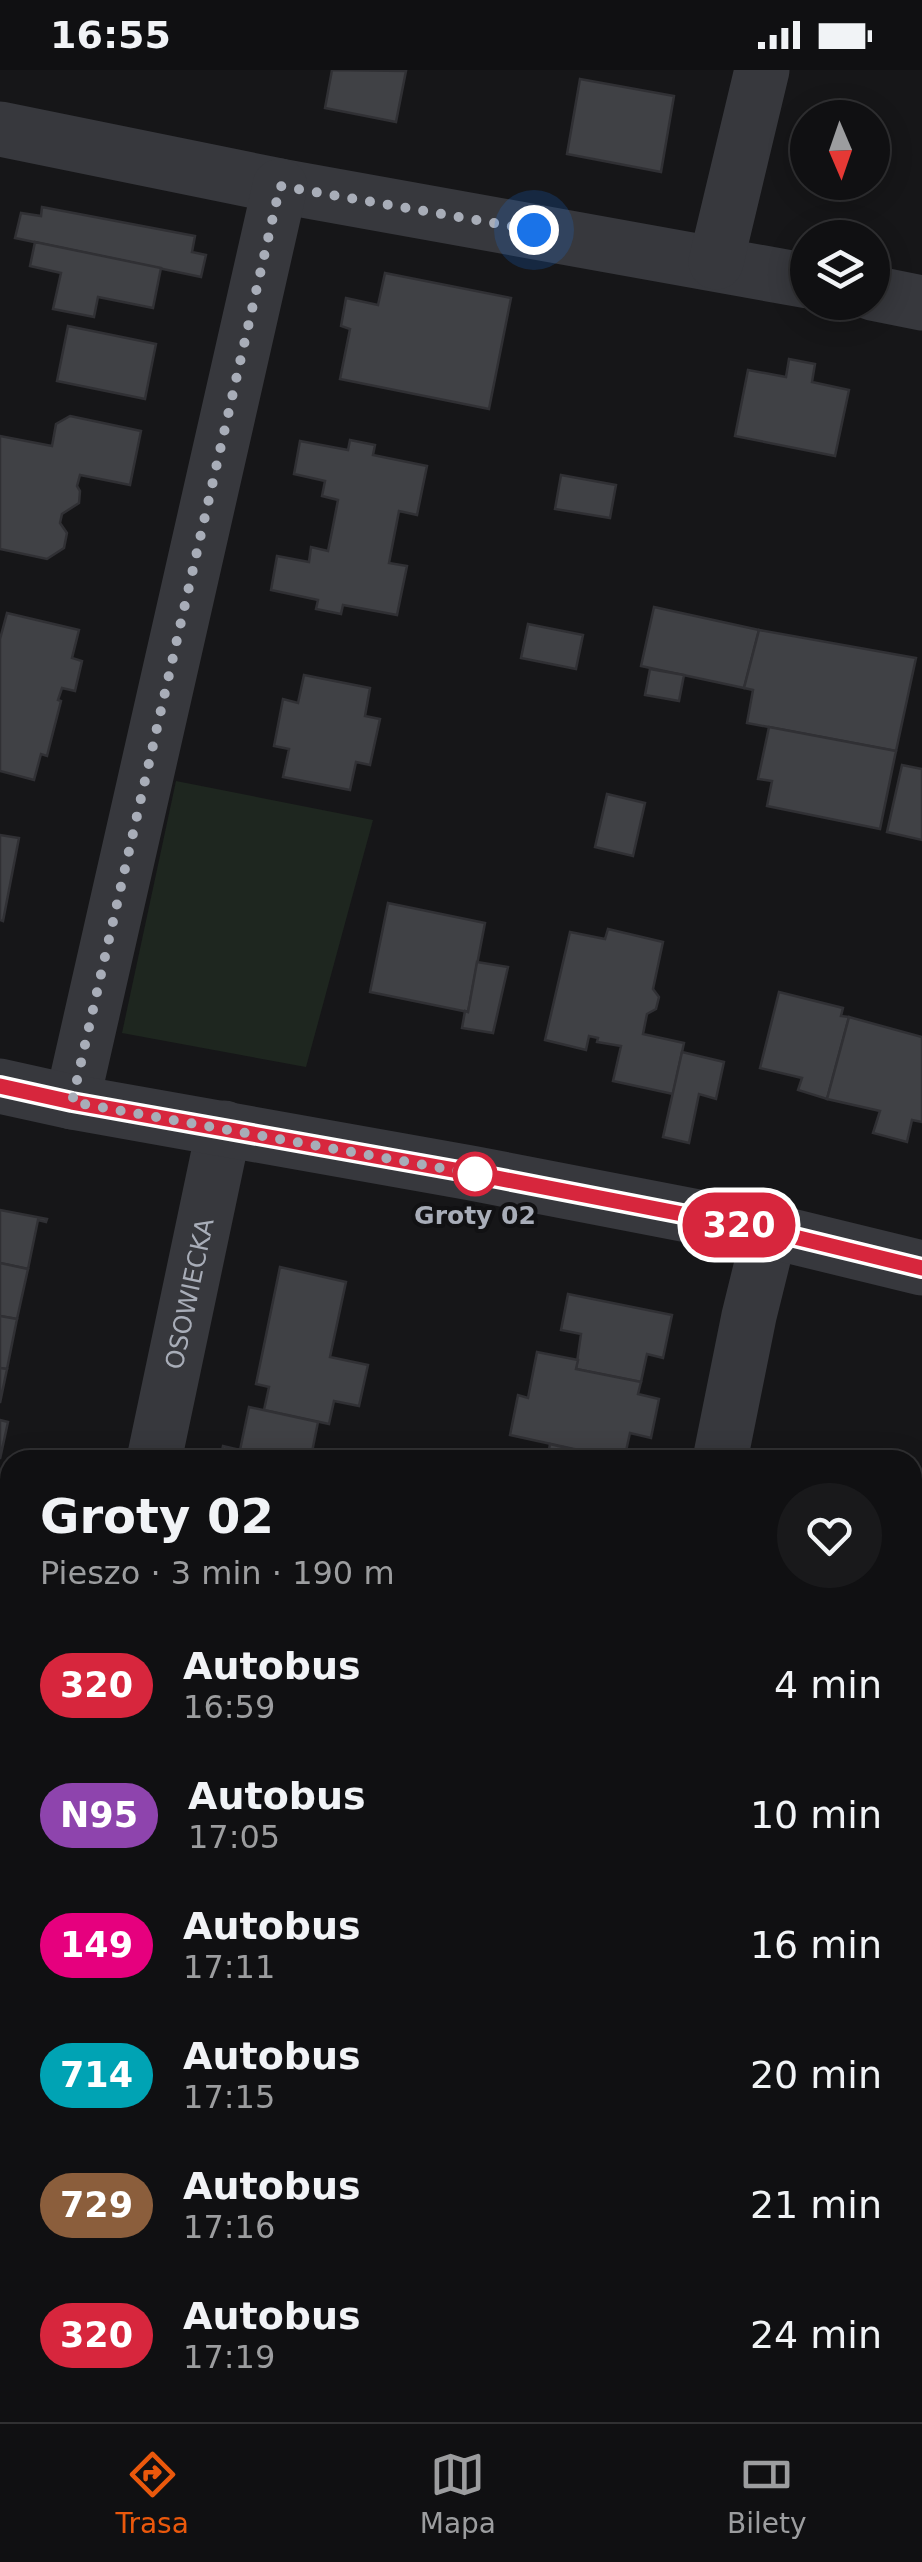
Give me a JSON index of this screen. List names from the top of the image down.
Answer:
{
  "streets": {
    "street": ["OSOWIECKA"]
  },
  "places": ["Groty 02"],
  "lines": ["bus line 320"],
  "north": "bottom",
  "page": {
    "status": "16:55",
    "on_map": "320",
    "heading": ["Groty 02", "Pieszo · 3 min · 190 m"],
    "list": [
      {
        "mark": "320",
        "name": "Autobus",
        "note": "16:59",
        "value": "4 min"
      },
      {
        "mark": "N95",
        "name": "Autobus",
        "note": "17:05",
        "value": "10 min"
      },
      {
        "mark": "149",
        "name": "Autobus",
        "note": "17:11",
        "value": "16 min"
      },
      {
        "mark": "714",
        "name": "Autobus",
        "note": "17:15",
        "value": "20 min"
      },
      {
        "mark": "729",
        "name": "Autobus",
        "note": "17:16",
        "value": "21 min"
      },
      {
        "mark": "320",
        "name": "Autobus",
        "note": "17:19",
        "value": "24 min"
      }
    ],
    "tabs": ["Trasa", "Mapa", "Bilety"]
  }
}
